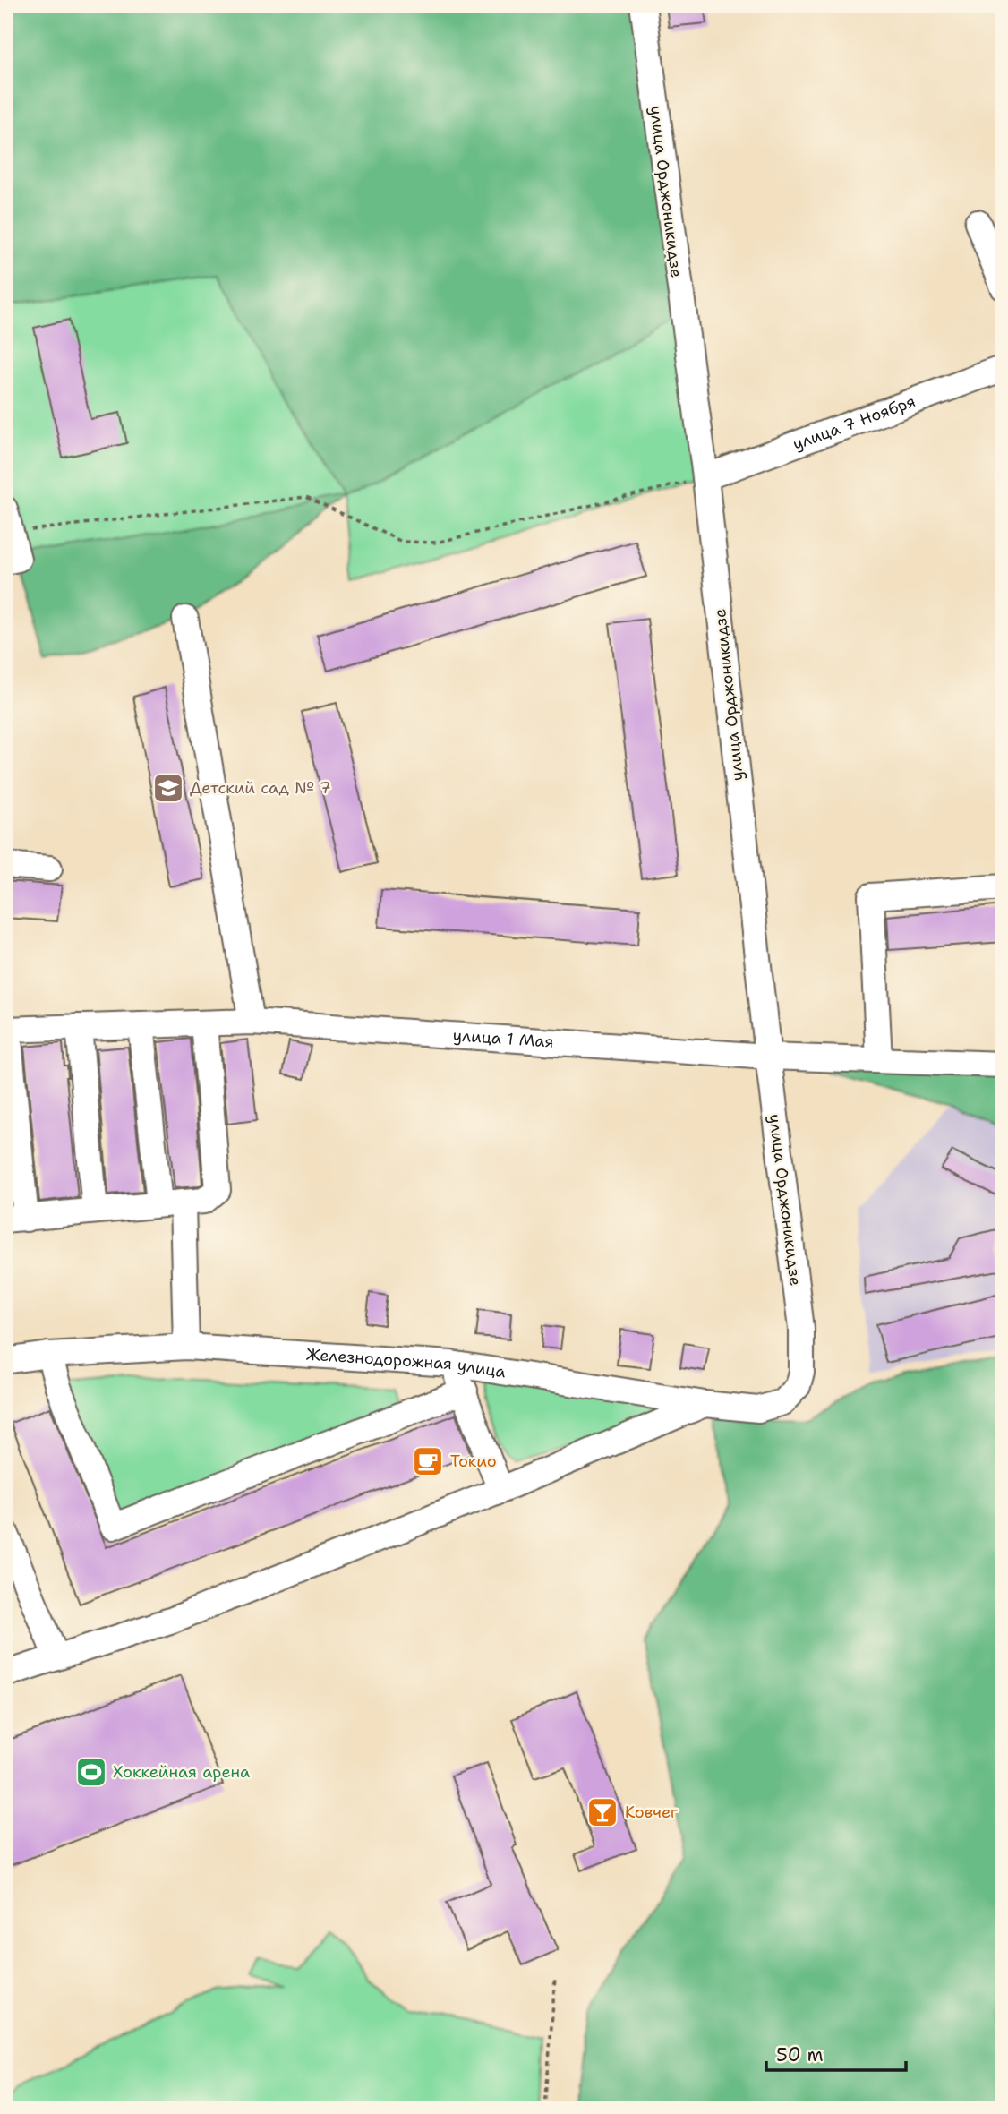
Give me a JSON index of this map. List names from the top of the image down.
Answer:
{
  "streets": {
    "street": [
      "улица Орджоникидзе",
      "улица 7 Ноября",
      "улица 1 Мая",
      "Железнодорожная улица"
    ]
  },
  "crossings": [
    ["улица Орджоникидзе", "улица 7 Ноября"],
    ["улица Орджоникидзе", "улица 1 Мая"],
    ["улица Орджоникидзе", "Железнодорожная улица"]
  ],
  "places": {
    "school or university": ["Детский сад № 7"],
    "cafe": ["Токио"],
    "sports": ["Хоккейная арена"],
    "bar": ["Ковчег"]
  },
  "scale_bar": "50 m"
}
